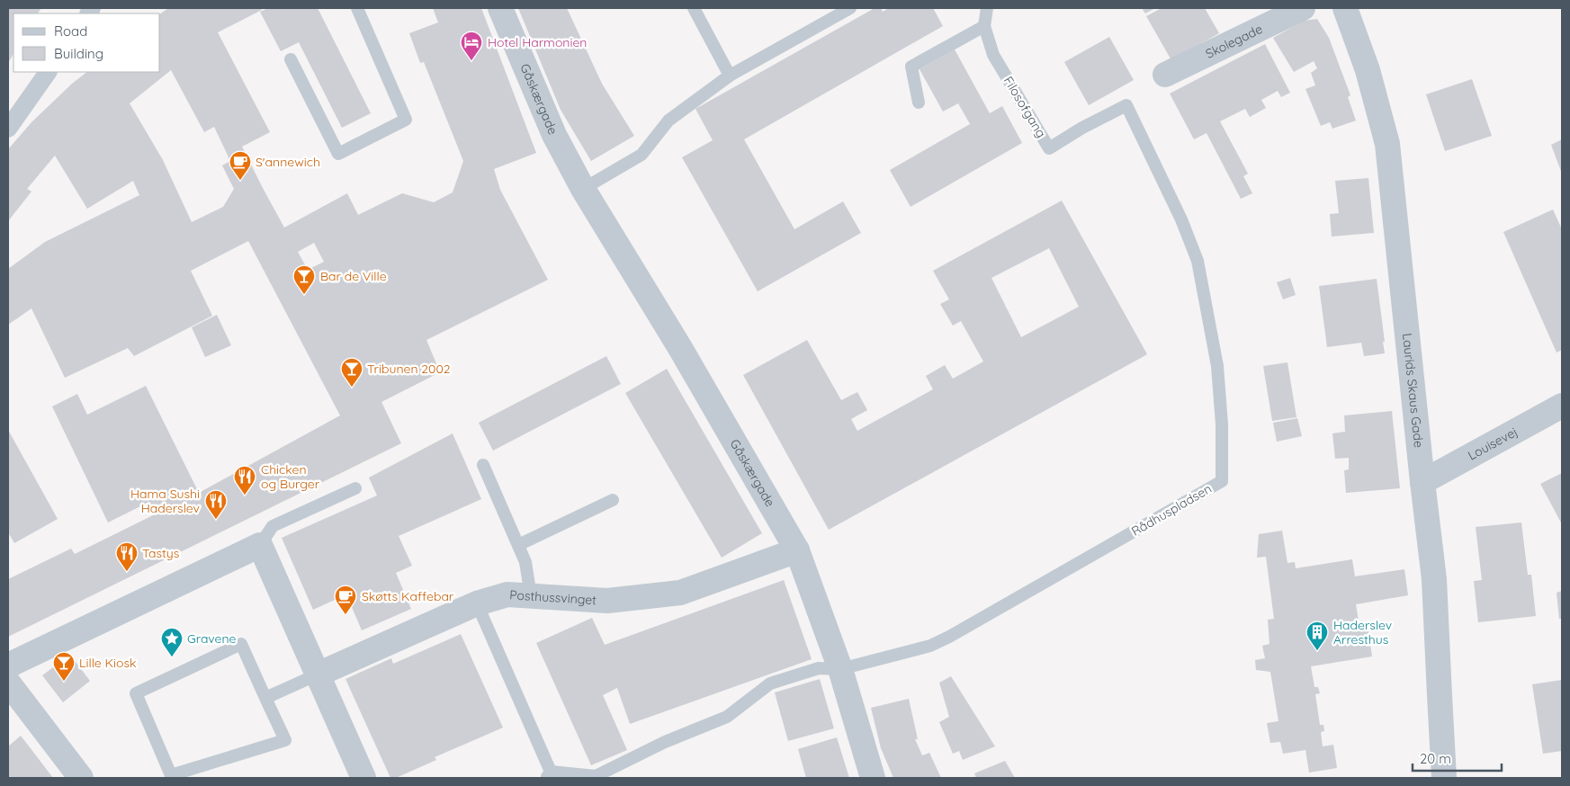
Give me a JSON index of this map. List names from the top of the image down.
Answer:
{
  "streets": {
    "street": [
      "Skolegade",
      "Gåskærgade",
      "Laurids Skaus Gade",
      "Louisevej",
      "Posthussvinget"
    ],
    "lane": ["Filosofgang", "Rådhuspladsen"]
  },
  "crossings": [
    ["Gåskærgade", "Rådhuspladsen"],
    ["Gåskærgade", "Posthussvinget"],
    ["Filosofgang", "Rådhuspladsen"],
    ["Laurids Skaus Gade", "Louisevej"]
  ],
  "places": {
    "hotel": ["Hotel Harmonien"],
    "cafe": ["S'annewich", "Skøtts Kaffebar"],
    "bar": ["Bar de Ville", "Tribunen 2002", "Lille Kiosk"],
    "restaurant": ["Chicken og Burger", "Hama Sushi Haderslev", "Tastys"],
    "building": ["Haderslev Arresthus"],
    "place": ["Gravene"]
  },
  "legend": ["Road", "Building"],
  "scale_bar": "20 m"
}
